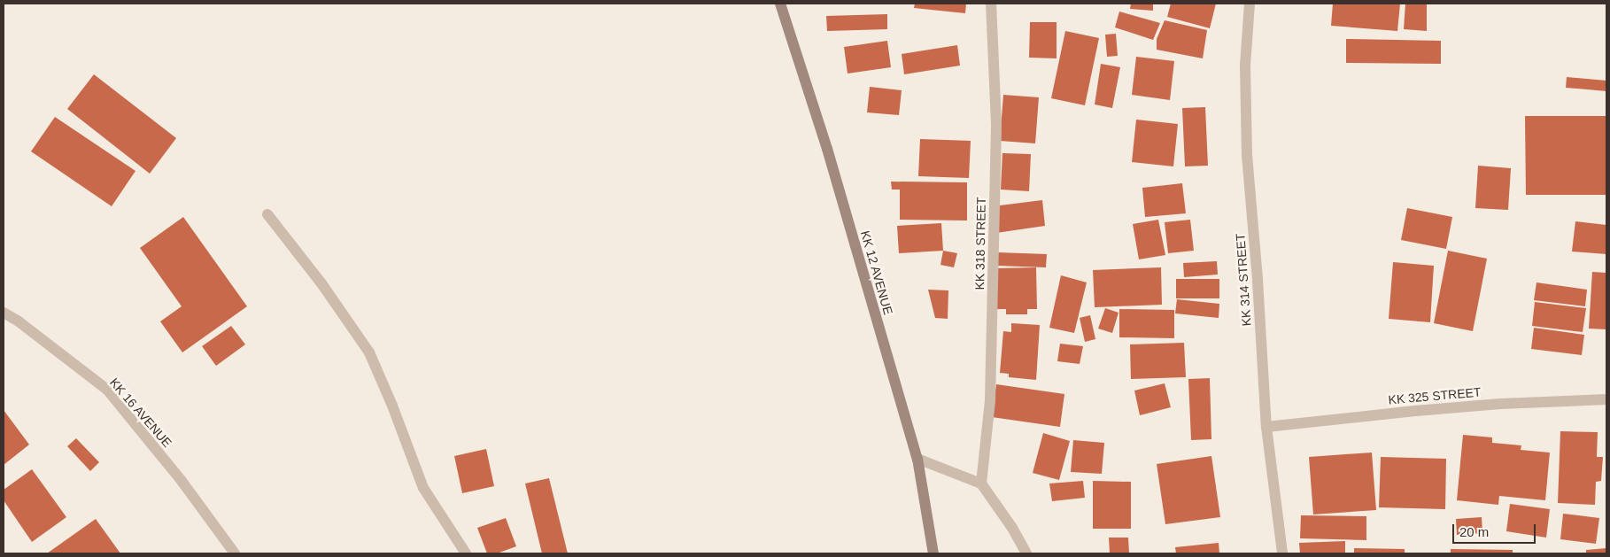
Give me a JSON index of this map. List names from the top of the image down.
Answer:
{
  "streets": {
    "main road": ["KK 12 AVENUE"],
    "street": [
      "KK 318 STREET",
      "KK 314 STREET",
      "KK 325 STREET",
      "KK 16 AVENUE"
    ]
  },
  "crossings": [
    ["KK 314 STREET", "KK 325 STREET"]
  ],
  "scale_bar": "20 m"
}
